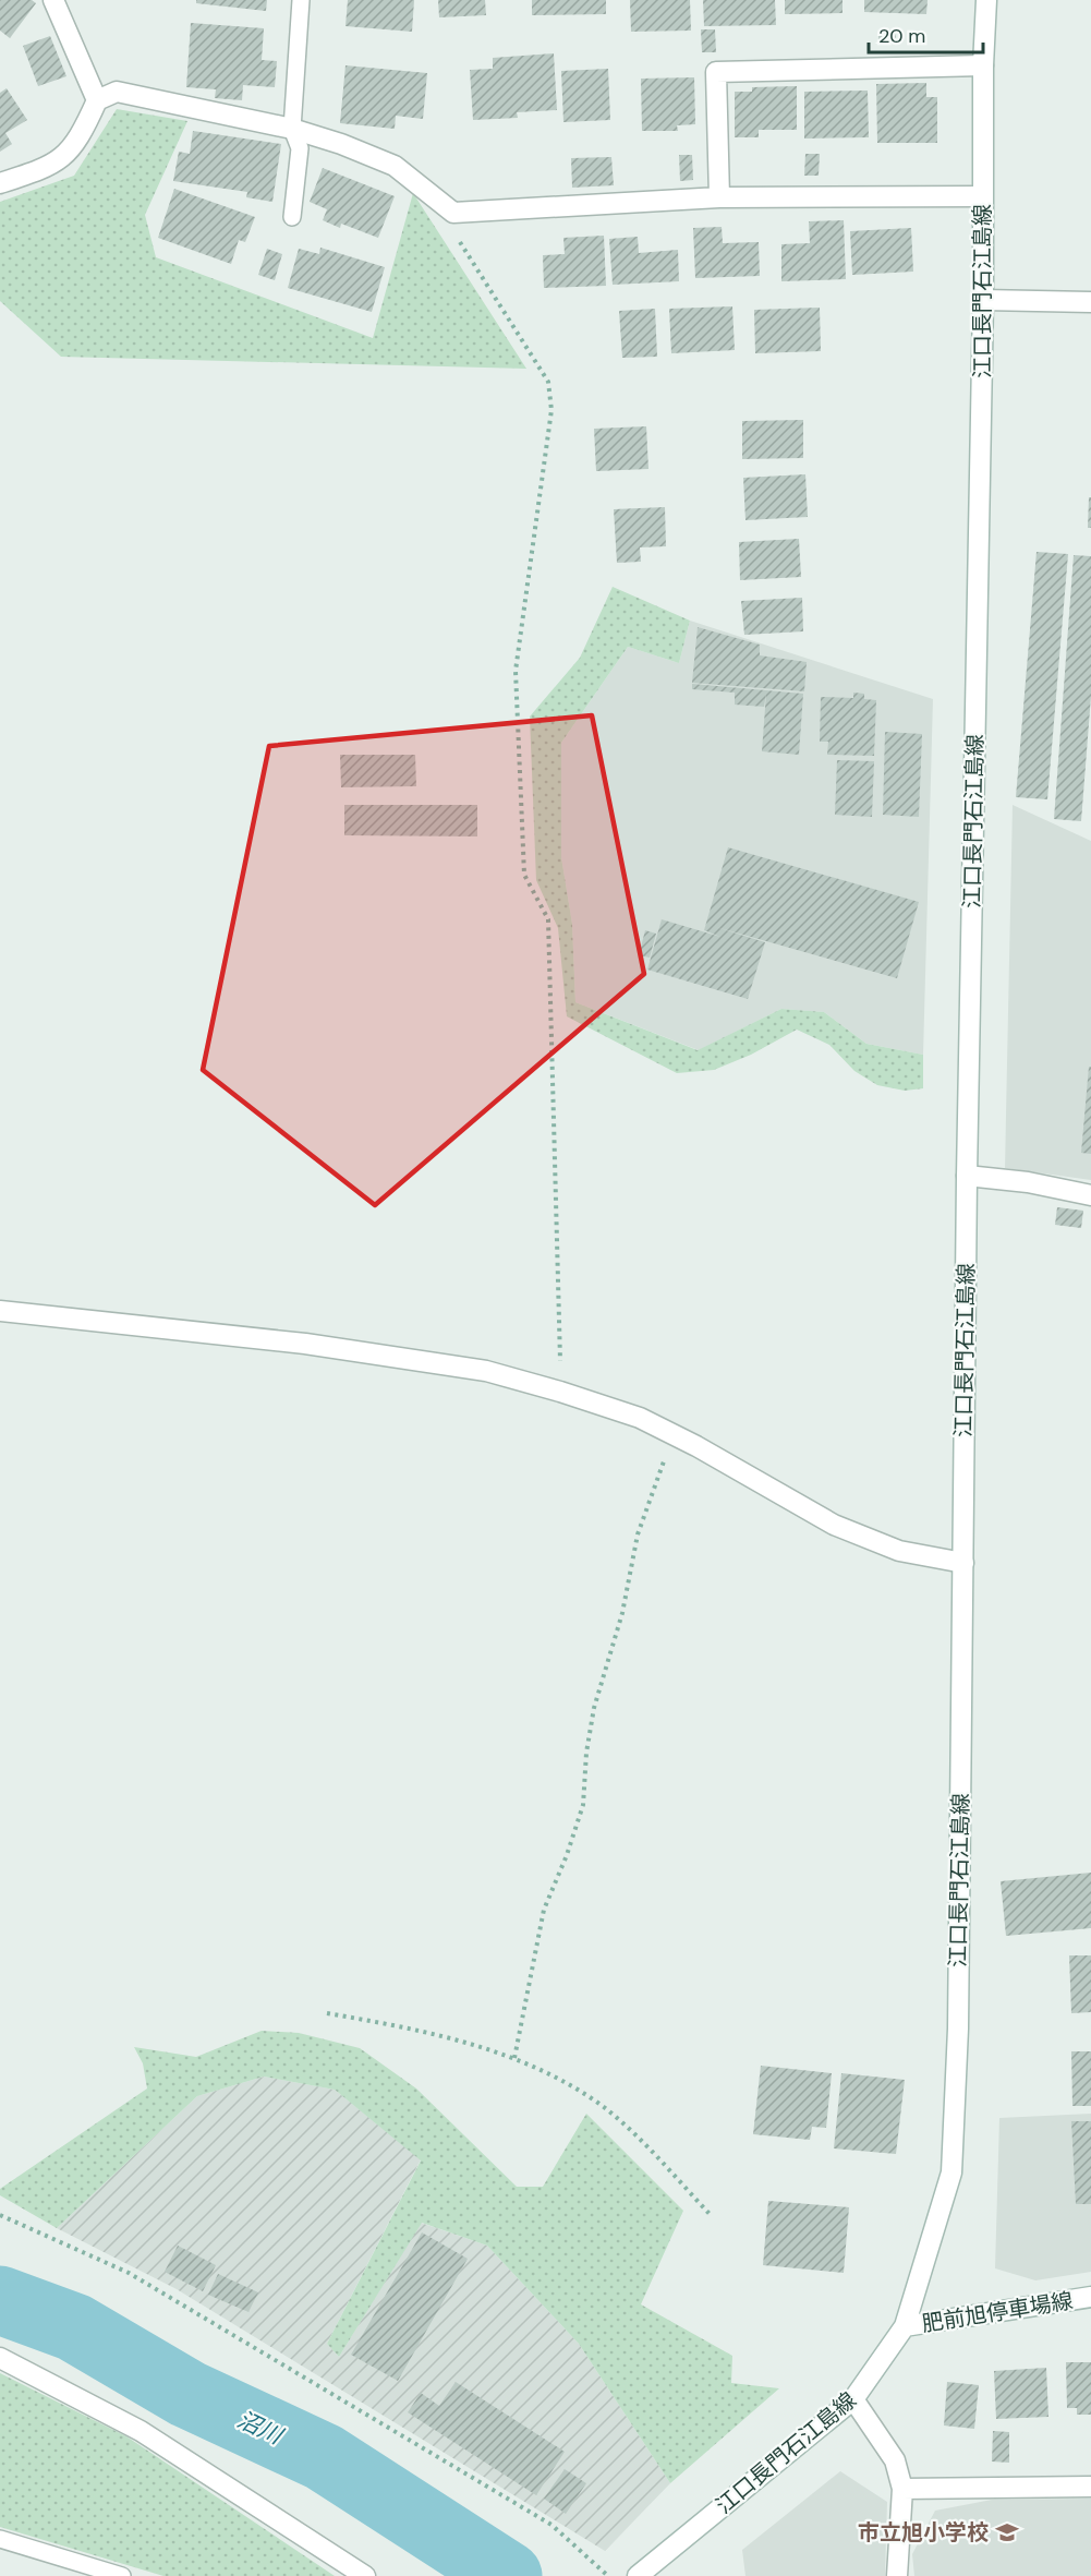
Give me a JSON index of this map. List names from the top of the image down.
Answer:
{
  "streets": {
    "street": ["江口長門石江島線", "肥前旭停車場線"]
  },
  "crossings": [
    ["江口長門石江島線", "肥前旭停車場線"]
  ],
  "water": ["沼川"],
  "places": {
    "school or university": ["市立旭小学校"]
  },
  "scale_bar": "20 m"
}
